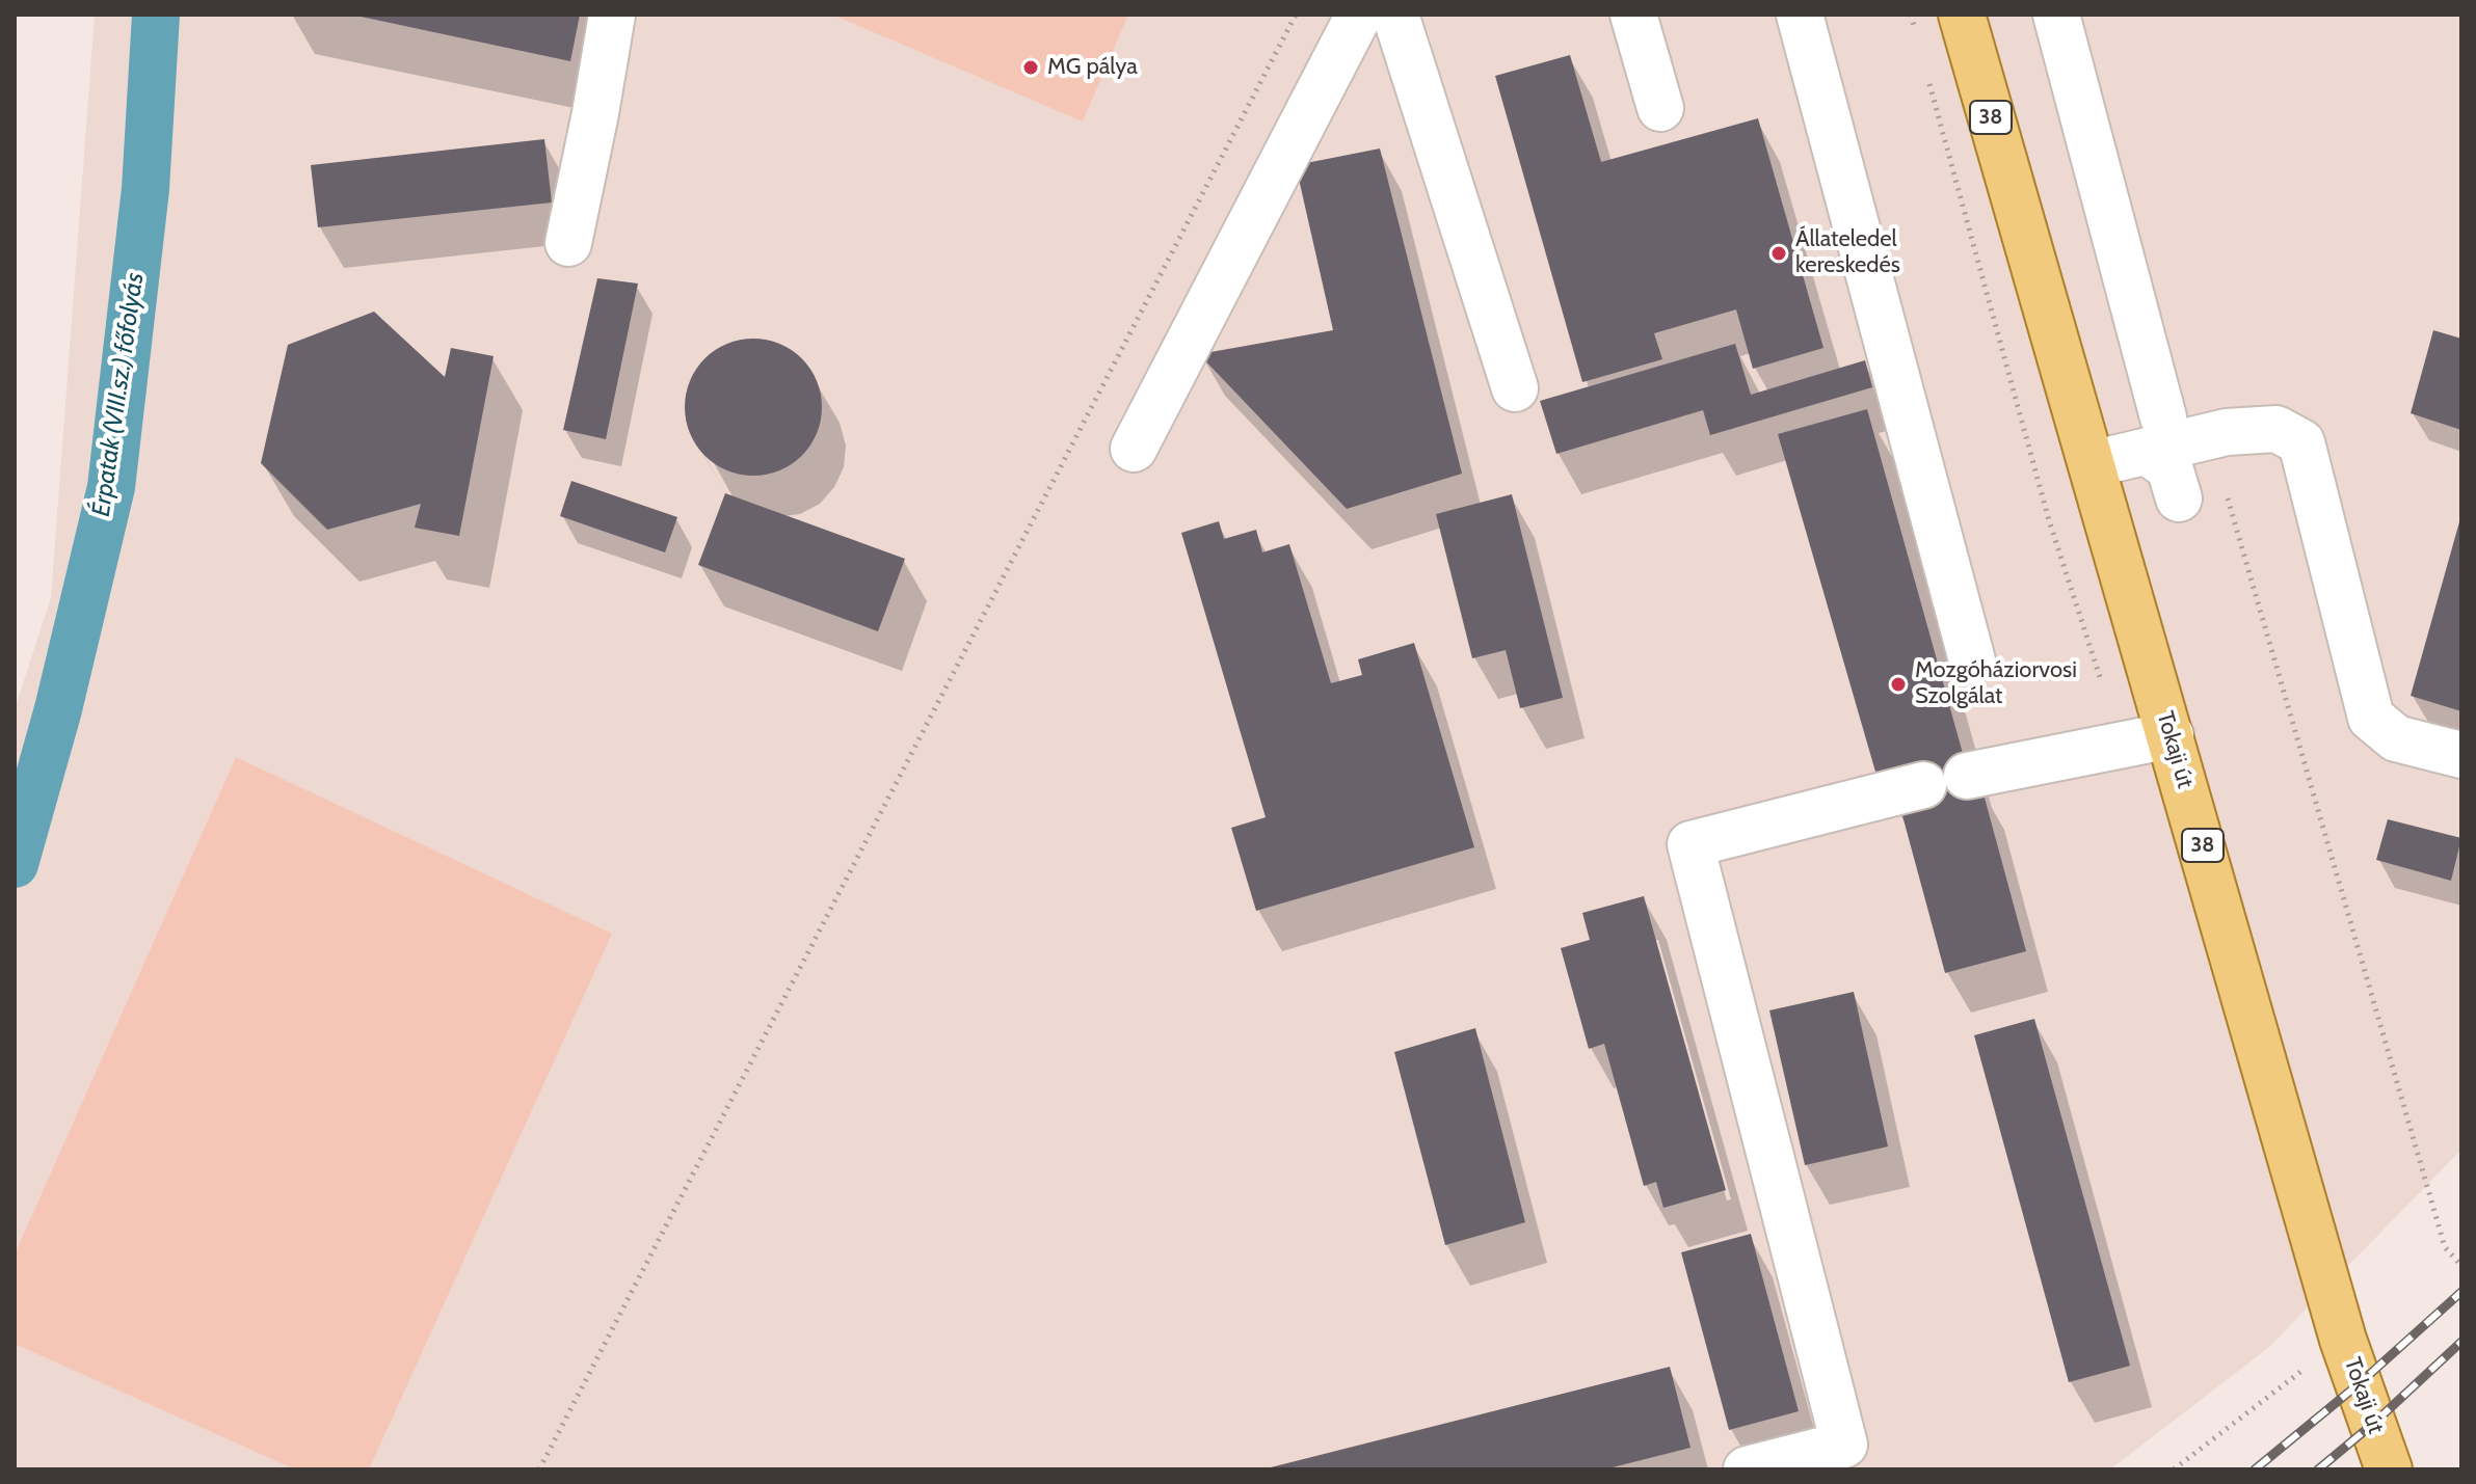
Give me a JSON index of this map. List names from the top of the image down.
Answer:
{
  "streets": {
    "main road": ["38", "Tokaji út"]
  },
  "water": ["Érpatak (VIII.sz.) főfolyás"],
  "places": ["MG pálya", "Állateledel kereskedés", "Mozgóháziorvosi Szolgálat"]
}
